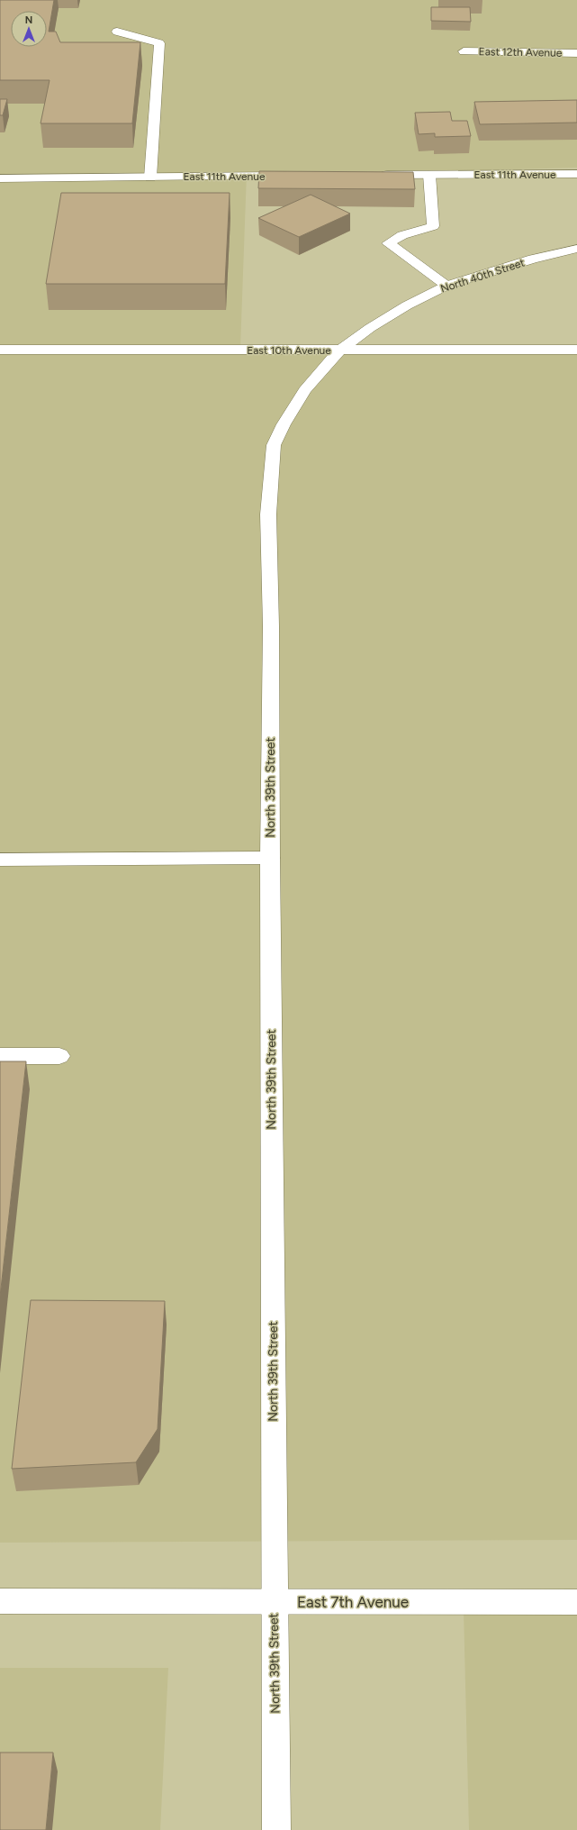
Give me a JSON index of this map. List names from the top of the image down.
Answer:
{
  "streets": {
    "main road": [
      "East 12th Avenue",
      "East 11th Avenue",
      "North 40th Street",
      "East 10th Avenue",
      "North 39th Street",
      "East 7th Avenue"
    ]
  },
  "crossings": [
    ["North 40th Street", "East 10th Avenue"],
    ["North 40th Street", "North 39th Street"],
    ["East 10th Avenue", "North 39th Street"],
    ["North 39th Street", "East 7th Avenue"]
  ],
  "north": "top"
}
